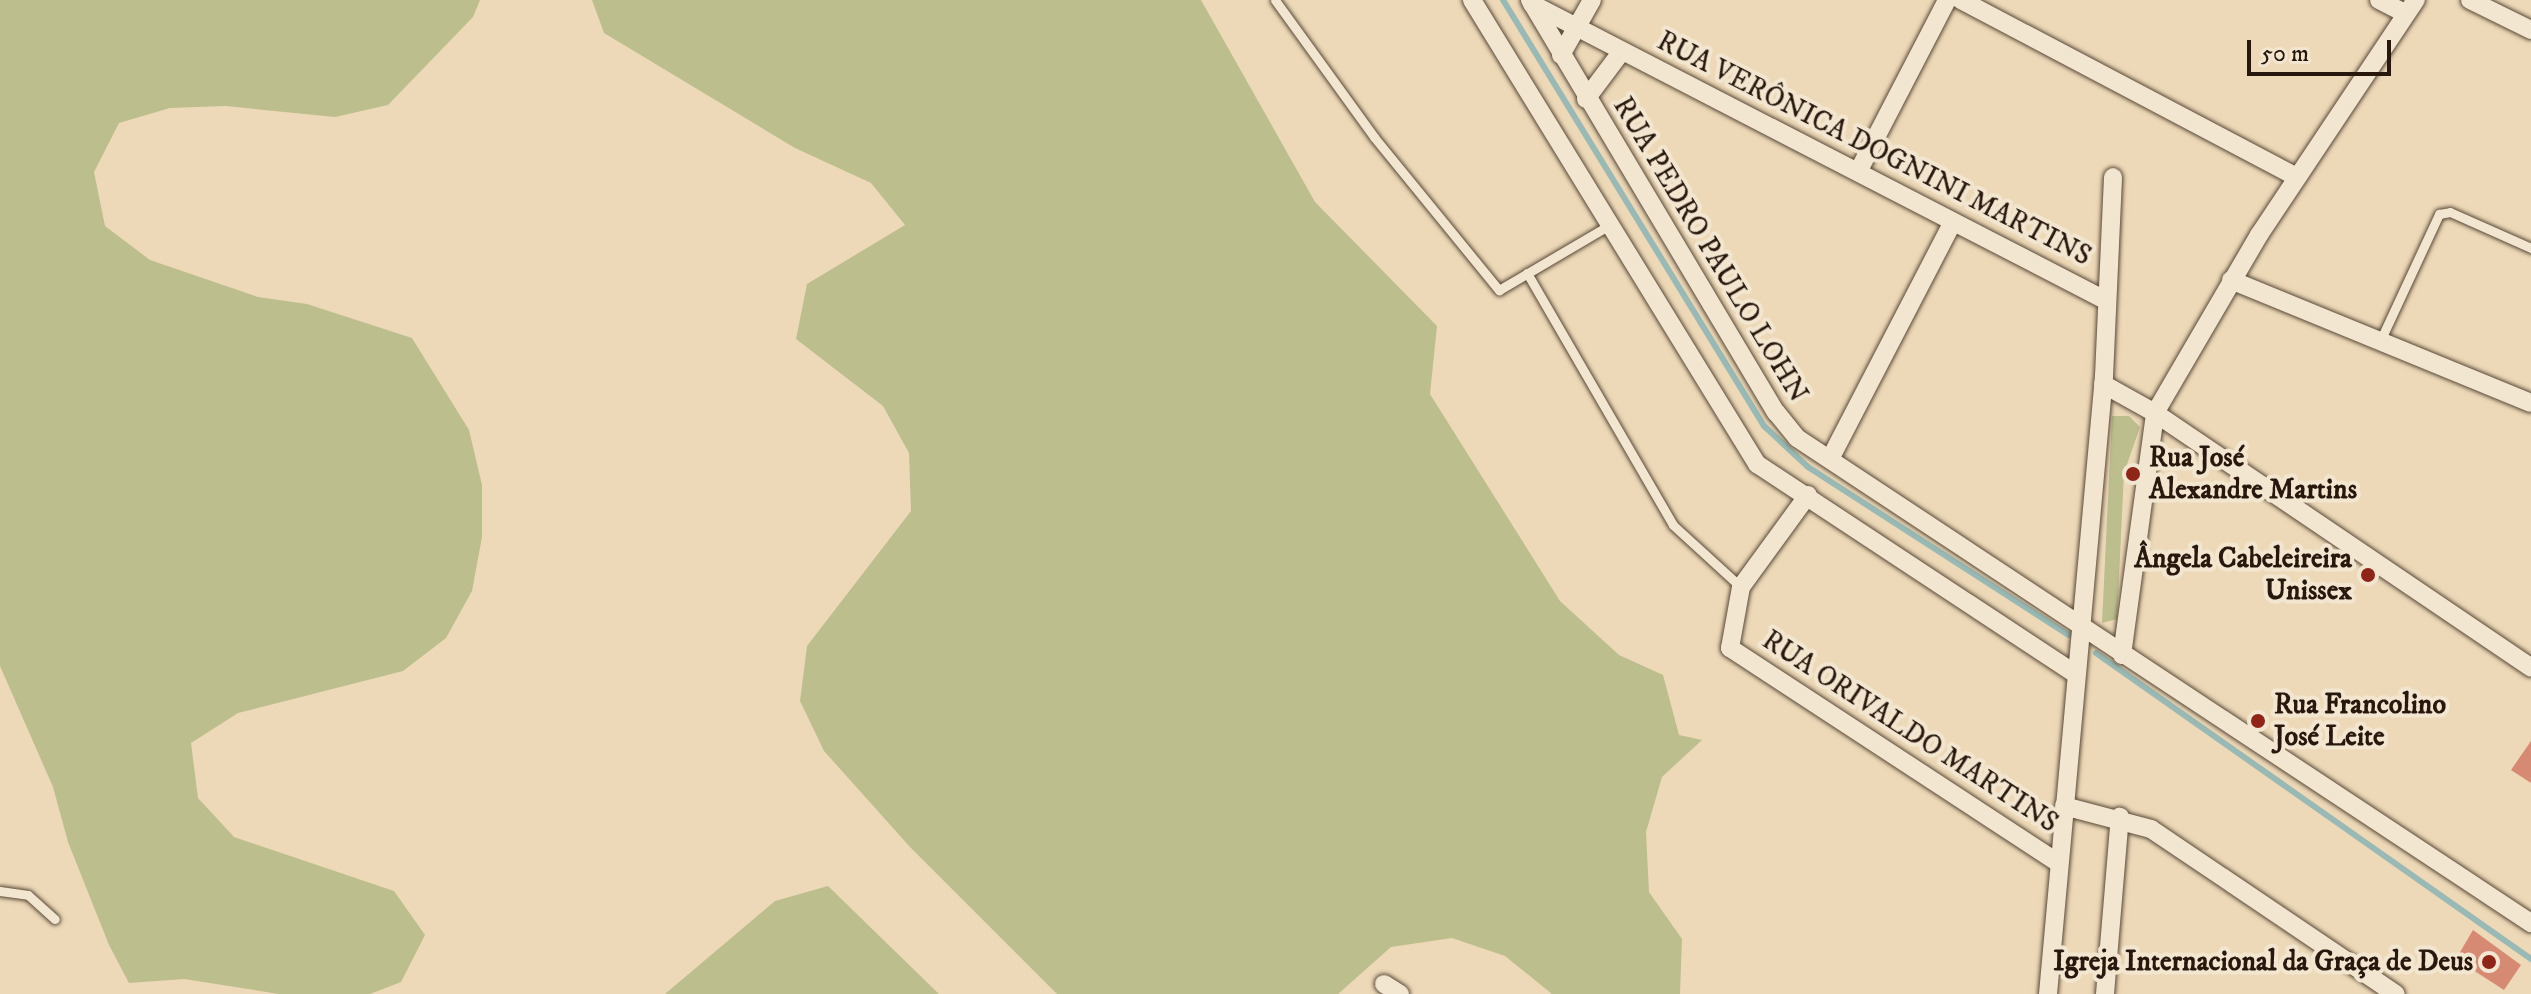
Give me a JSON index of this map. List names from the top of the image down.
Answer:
{
  "streets": {
    "street": ["RUA VERÔNICA DOGNINI MARTINS", "RUA PEDRO PAULO LOHN", "RUA ORIVALDO MARTINS"]
  },
  "crossings": [
    ["RUA VERÔNICA DOGNINI MARTINS", "RUA PEDRO PAULO LOHN"]
  ],
  "places": [
    "Rua José Alexandre Martins",
    "Ângela Cabeleireira Unissex",
    "Rua Francolino José Leite",
    "Igreja Internacional da Graça de Deus"
  ],
  "scale_bar": "50 m"
}
